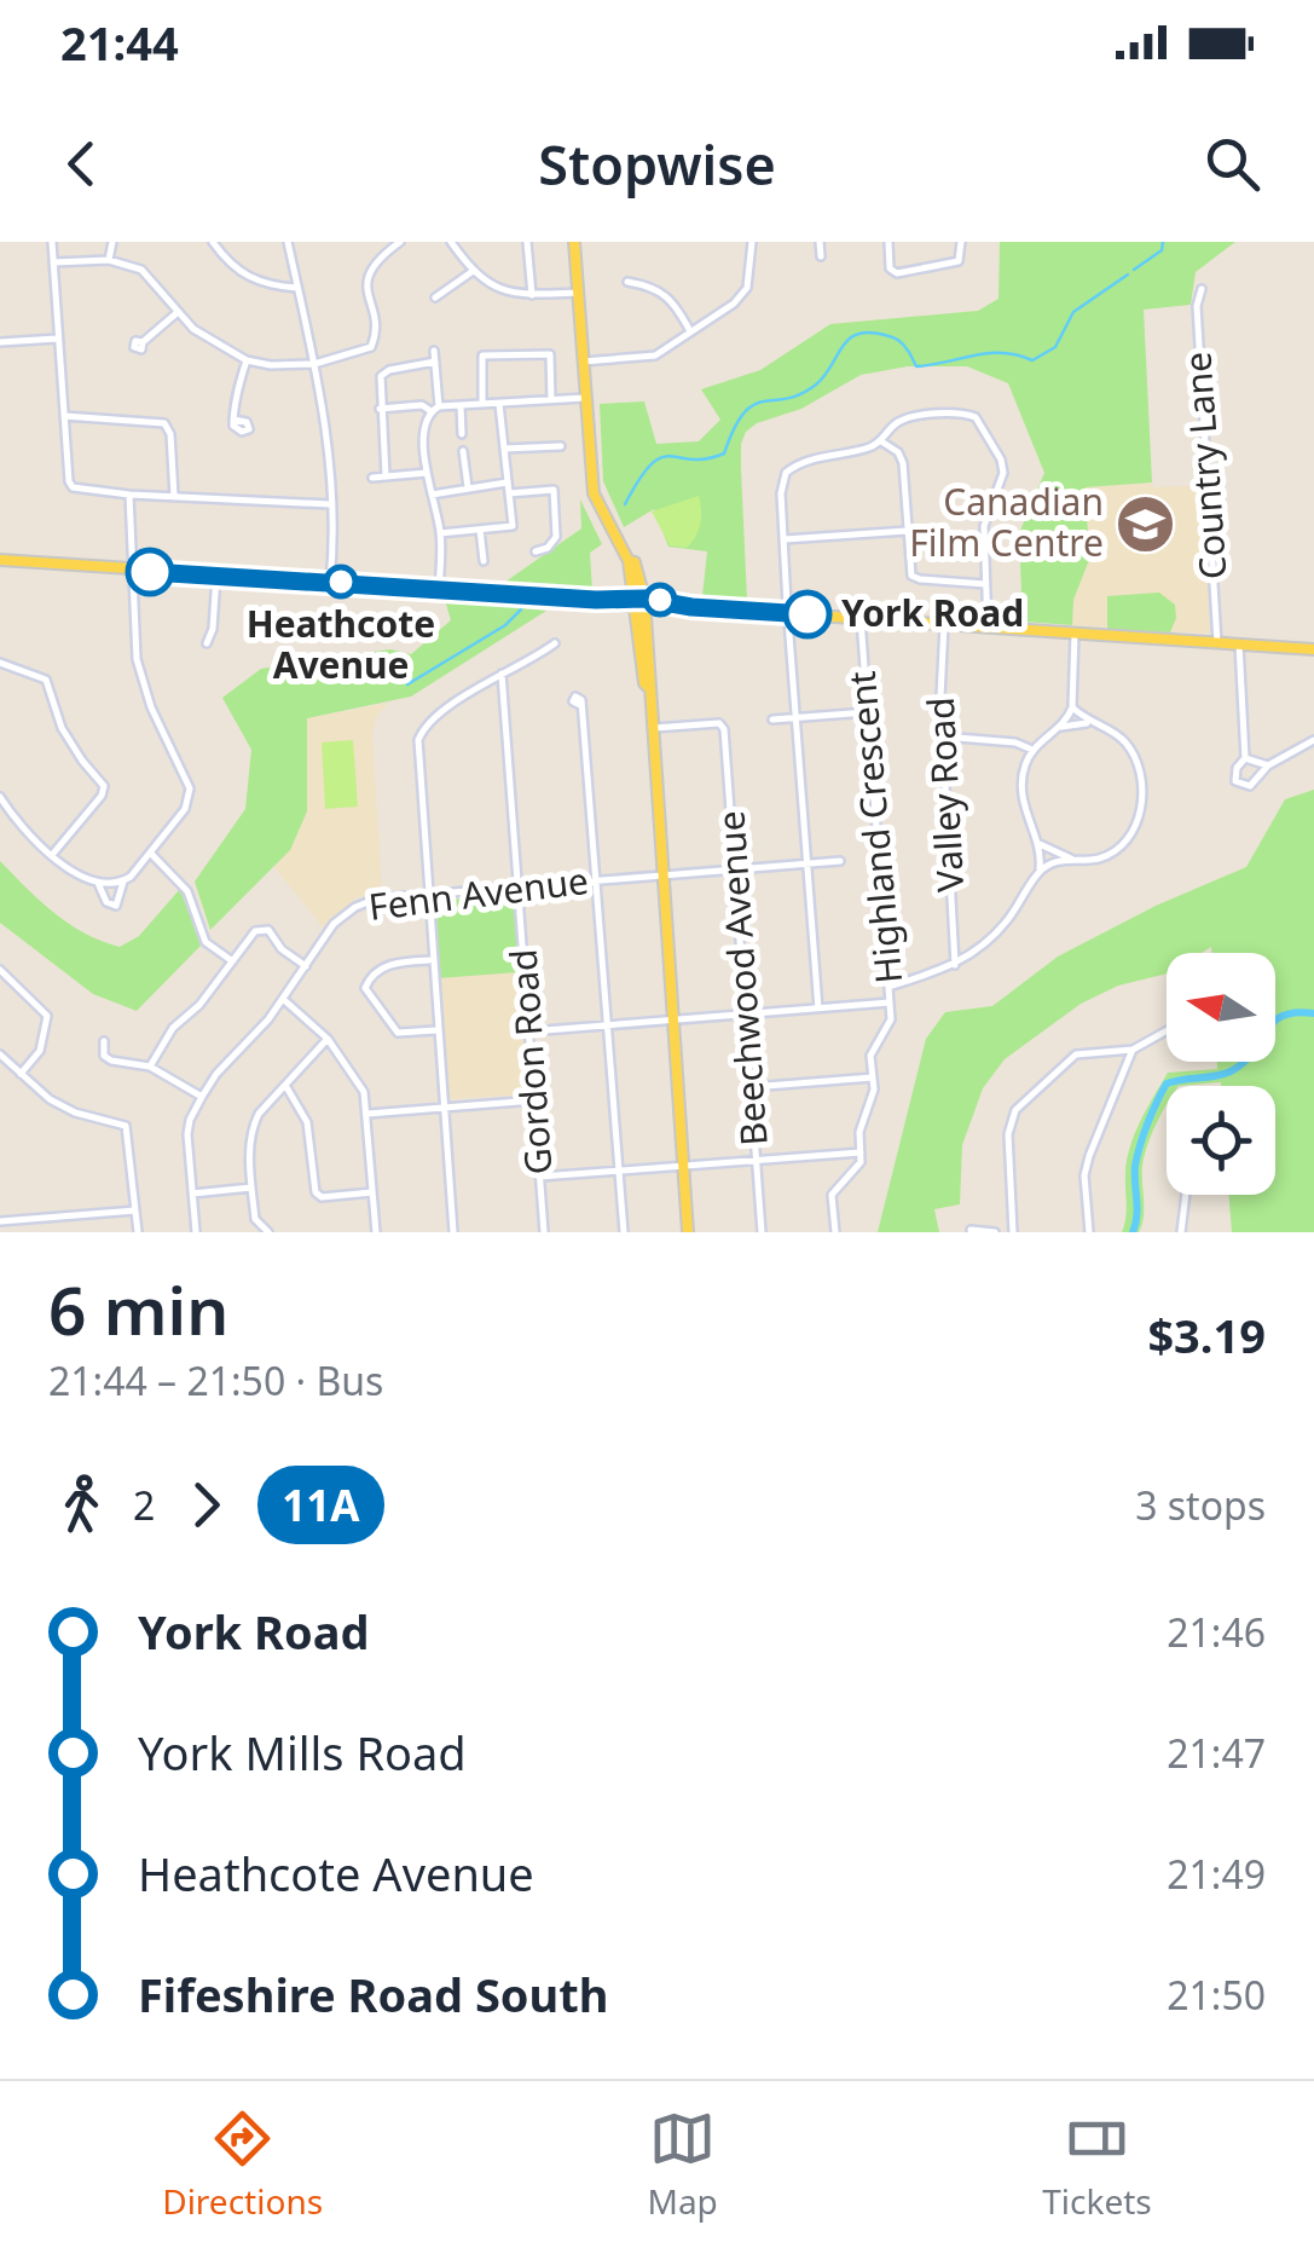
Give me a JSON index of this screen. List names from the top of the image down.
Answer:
{
  "streets": {
    "street": [
      "Country Lane",
      "Valley Road",
      "Highland Crescent",
      "Fenn Avenue",
      "Beechwood Avenue",
      "Gordon Road"
    ]
  },
  "crossings": [
    ["Fenn Avenue", "Beechwood Avenue"],
    ["Fenn Avenue", "Gordon Road"]
  ],
  "places": {
    "school or university": ["Canadian Film Centre"],
    "other": ["Heathcote Avenue", "York Road"]
  },
  "lines": ["bus line 11A"],
  "north": "left",
  "page": {
    "status": "21:44",
    "header": "Stopwise",
    "heading": ["6 min", "21:44 – 21:50 · Bus", "$3.19"],
    "legs": ["2", "11A", "3 stops"],
    "list": [
      {
        "name": "York Road",
        "value": "21:46"
      },
      {
        "name": "York Mills Road",
        "value": "21:47"
      },
      {
        "name": "Heathcote Avenue",
        "value": "21:49"
      },
      {
        "name": "Fifeshire Road South",
        "value": "21:50"
      }
    ],
    "tabs": ["Directions", "Map", "Tickets"]
  }
}
